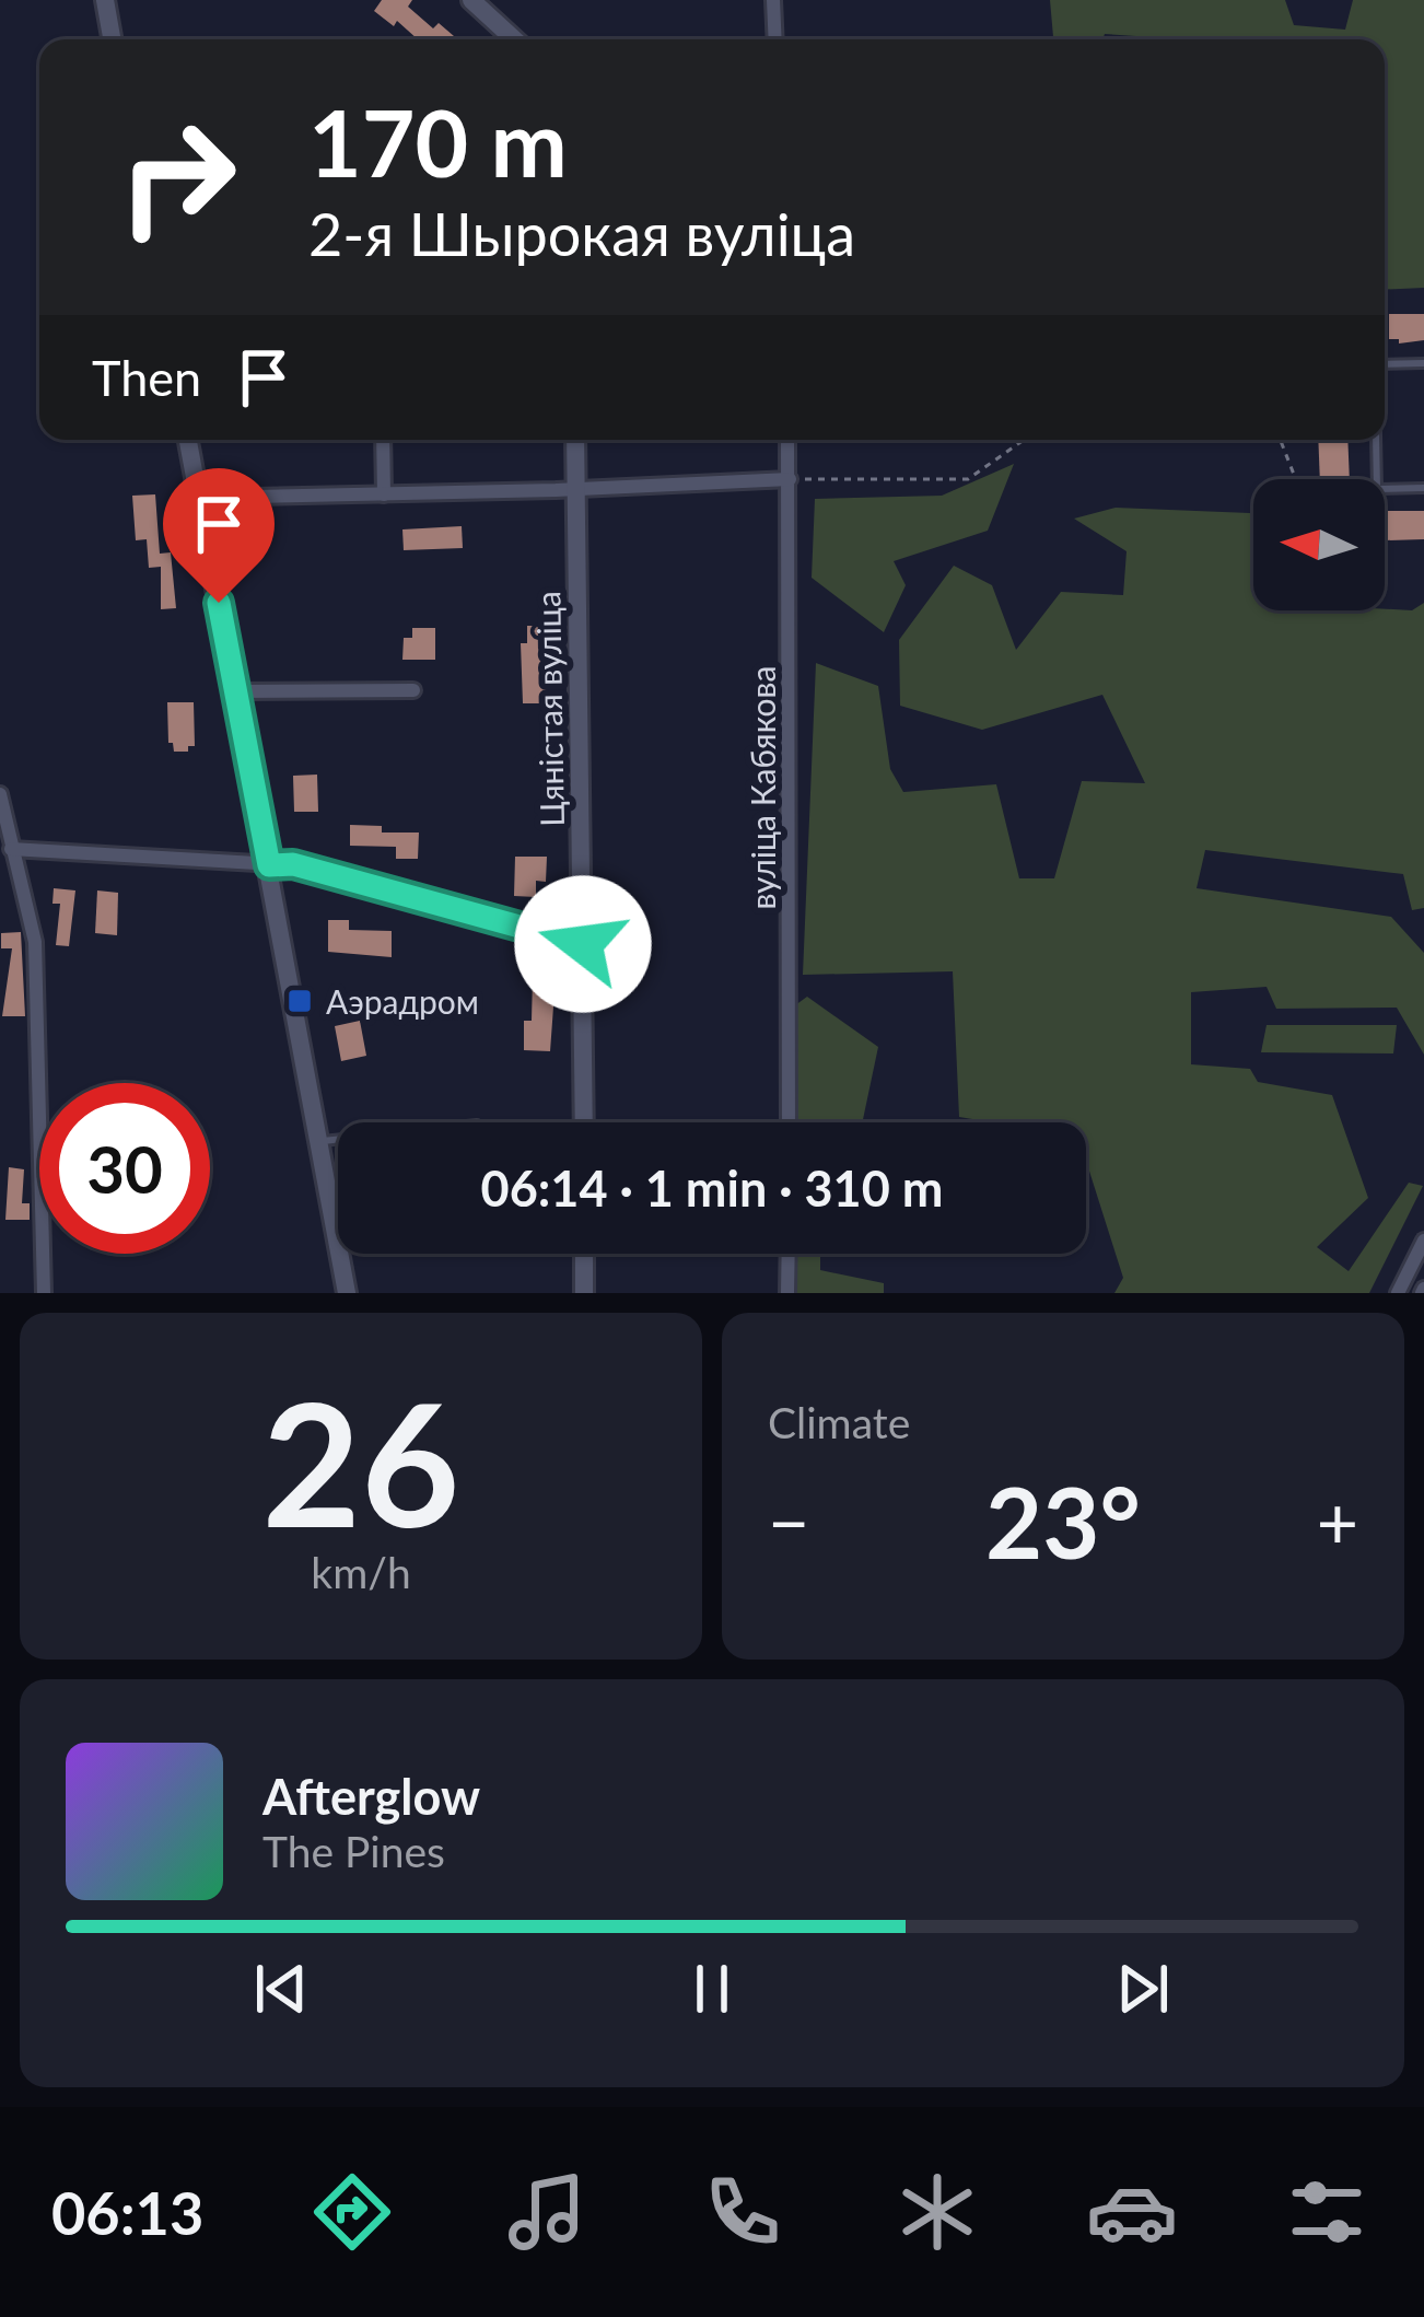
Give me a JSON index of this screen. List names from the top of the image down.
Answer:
{
  "streets": {
    "street": ["Цяністая вуліца", "вуліца Кабякова"]
  },
  "places": {
    "transit": ["Аэрадром"]
  },
  "north": "left",
  "page": {
    "turn": ["170 m", "2-я Шырокая вуліца"],
    "then": "Then",
    "limit": "30",
    "trip": "06:14 · 1 min · 310 m",
    "tile": [
      ["26", "km/h"],
      "Climate"
    ],
    "heat": ["−", "23°", "+"],
    "song": ["Afterglow", "The Pines"],
    "tabs": "06:13"
  }
}
